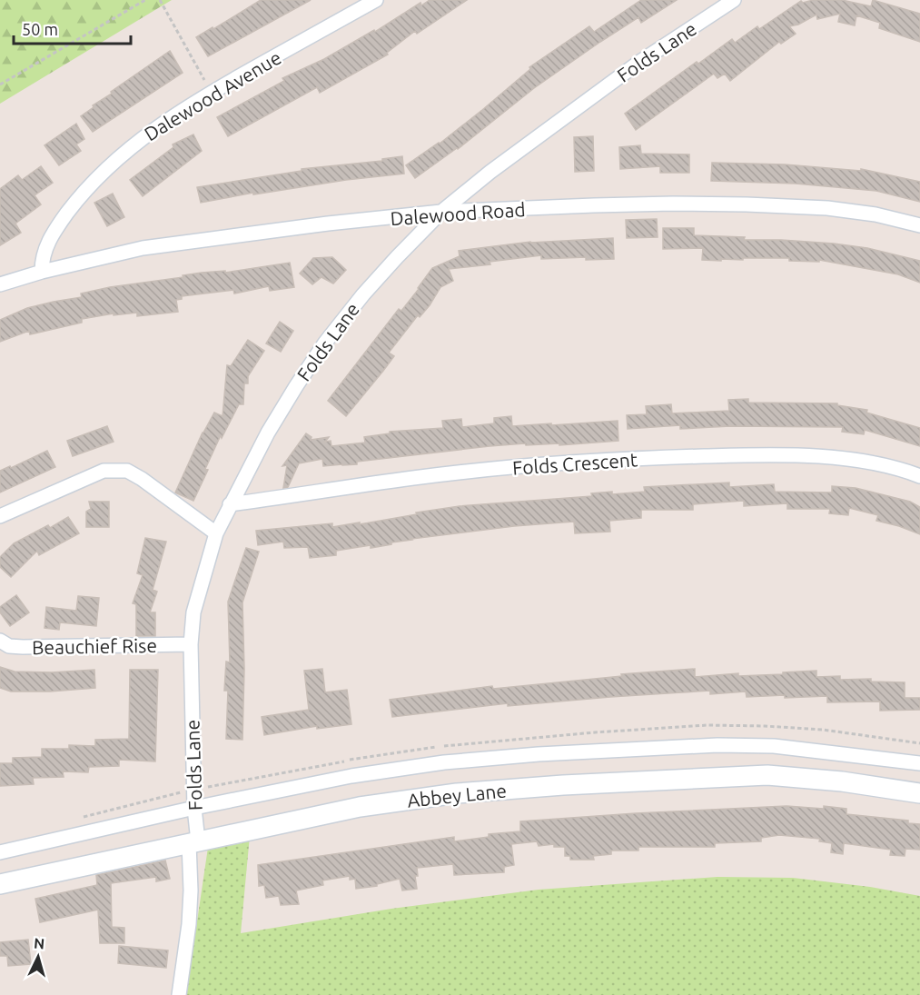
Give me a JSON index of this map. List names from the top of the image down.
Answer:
{
  "streets": {
    "main road": ["Abbey Lane"],
    "street": [
      "Folds Lane",
      "Dalewood Avenue",
      "Dalewood Road",
      "Folds Crescent",
      "Beauchief Rise"
    ]
  },
  "crossings": [
    ["Folds Lane", "Dalewood Road"],
    ["Folds Lane", "Folds Crescent"],
    ["Folds Lane", "Beauchief Rise"],
    ["Folds Lane", "Abbey Lane"],
    ["Dalewood Avenue", "Dalewood Road"]
  ],
  "scale_bar": "50 m",
  "north": "top"
}
